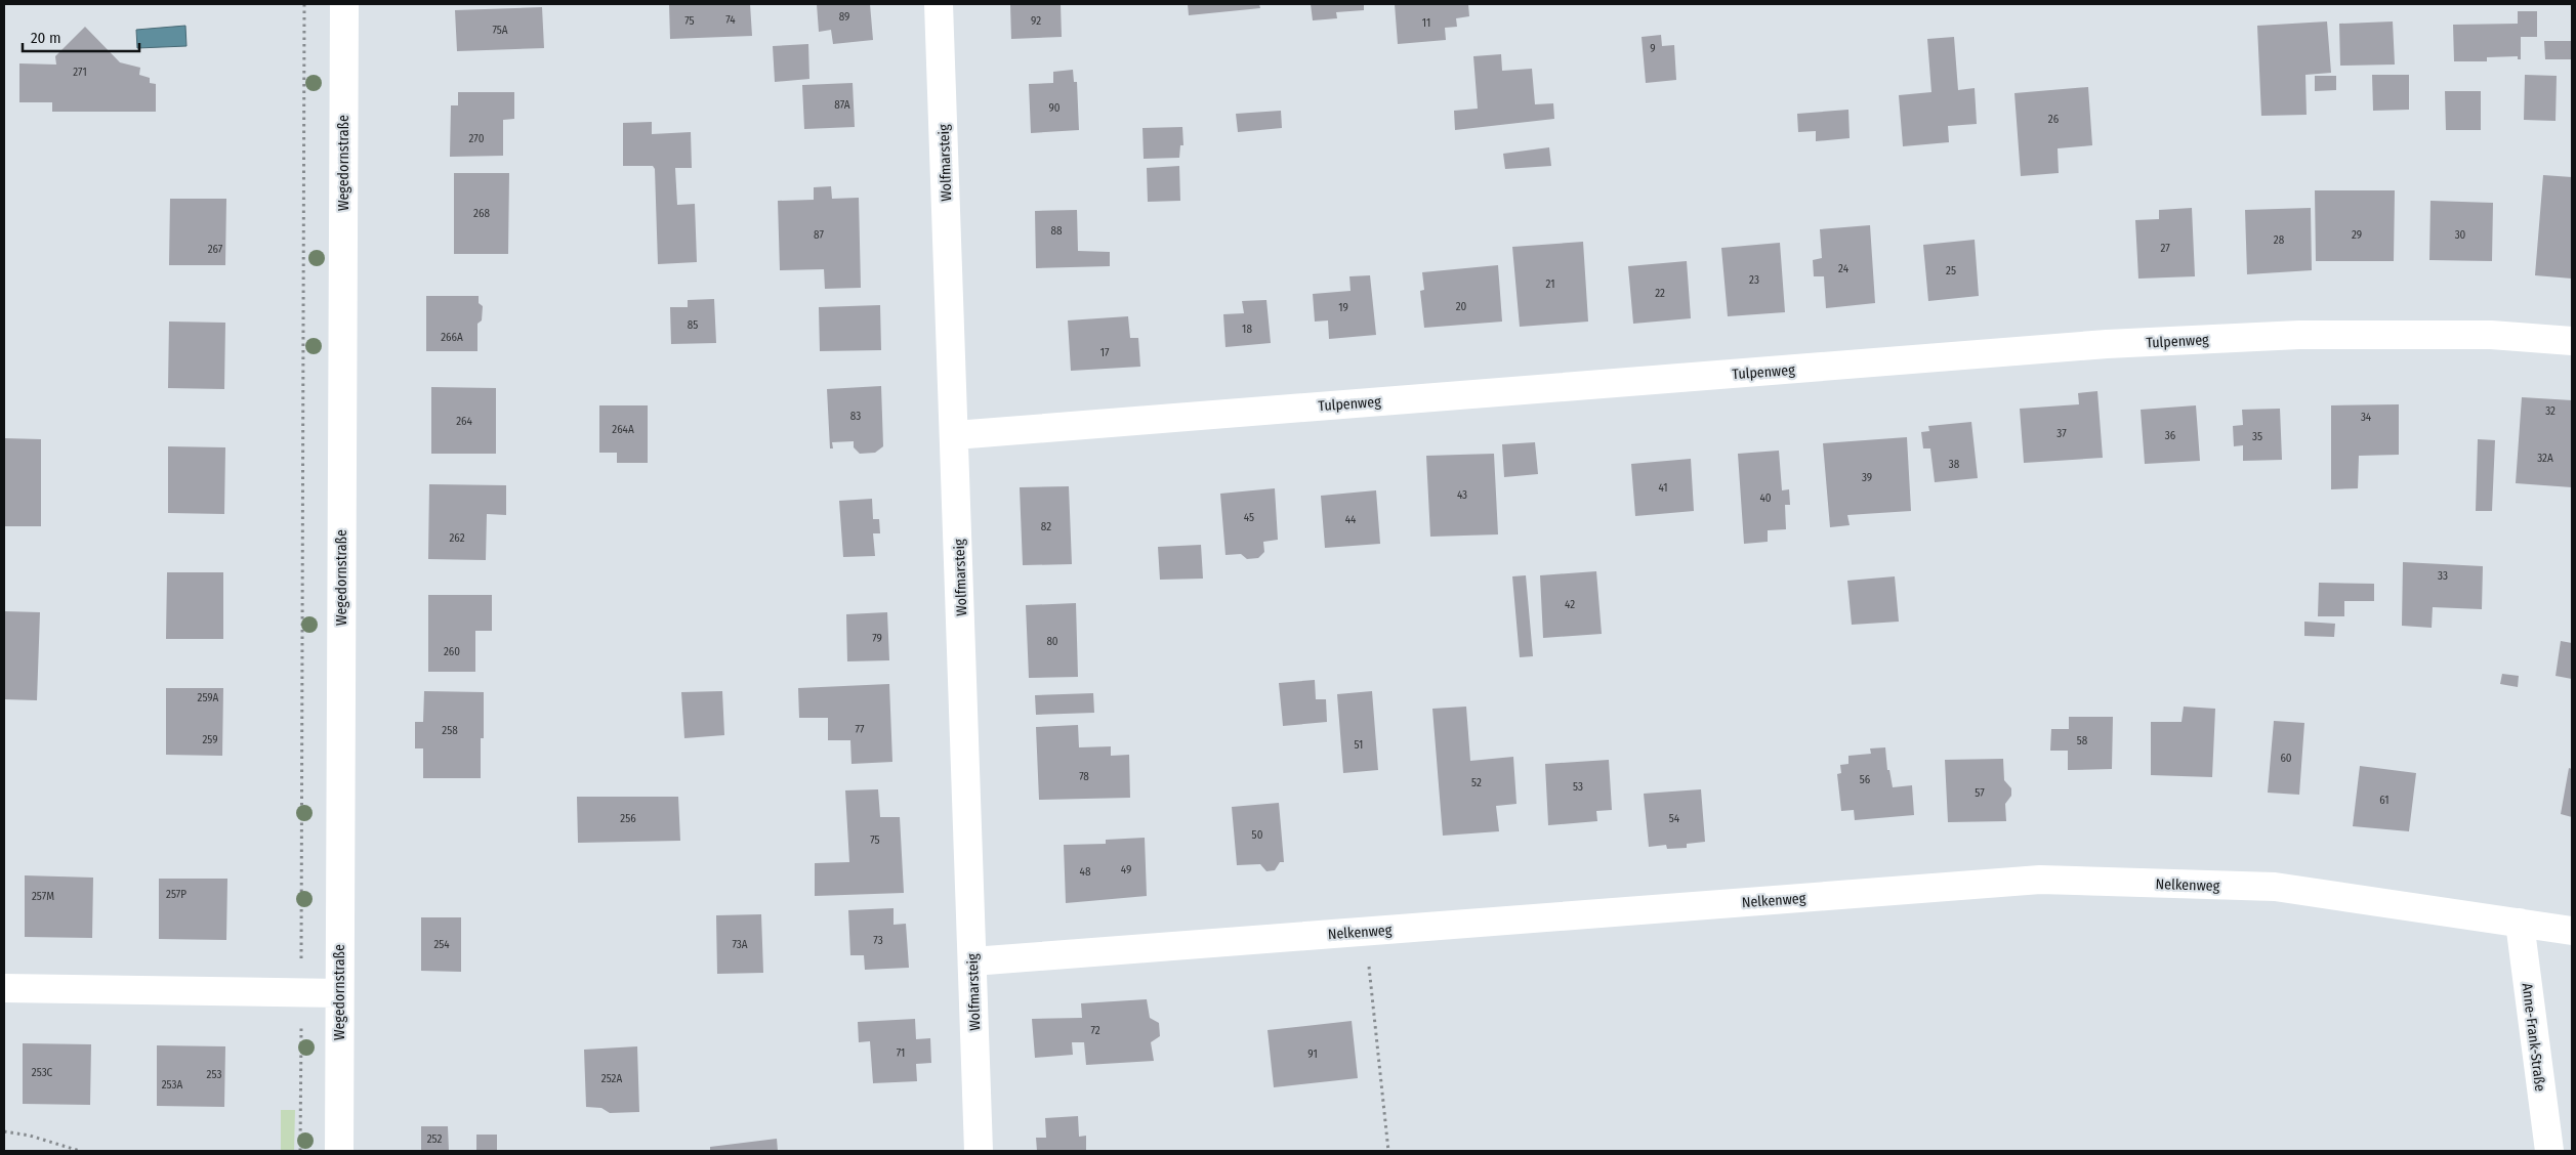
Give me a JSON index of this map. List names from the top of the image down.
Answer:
{
  "streets": {
    "street": [
      "Wegedornstraße",
      "Wolfmarsteig",
      "Tulpenweg",
      "Nelkenweg",
      "Anne-Frank-Straße"
    ]
  },
  "crossings": [
    ["Wolfmarsteig", "Tulpenweg"],
    ["Wolfmarsteig", "Nelkenweg"],
    ["Nelkenweg", "Anne-Frank-Straße"]
  ],
  "house_numbers": [
    "89",
    "74",
    "75",
    "92",
    "11",
    "75A",
    "9",
    "271",
    "87A",
    "90",
    "26",
    "270",
    "268",
    "88",
    "87",
    "29",
    "30",
    "28",
    "27",
    "267",
    "24",
    "25",
    "23",
    "21",
    "22",
    "20",
    "19",
    "85",
    "18",
    "266A",
    "17",
    "32",
    "83",
    "34",
    "264",
    "264A",
    "37",
    "36",
    "35",
    "32A",
    "38",
    "39",
    "41",
    "43",
    "40",
    "45",
    "44",
    "82",
    "262",
    "33",
    "42",
    "79",
    "80",
    "260",
    "259A",
    "77",
    "258",
    "259",
    "58",
    "51",
    "60",
    "78",
    "56",
    "52",
    "53",
    "57",
    "61",
    "256",
    "54",
    "50",
    "75",
    "49",
    "48",
    "257P",
    "257M",
    "73",
    "254",
    "73A",
    "72",
    "71",
    "91",
    "253C",
    "253",
    "252A",
    "253A",
    "252"
  ],
  "scale_bar": "20 m"
}
